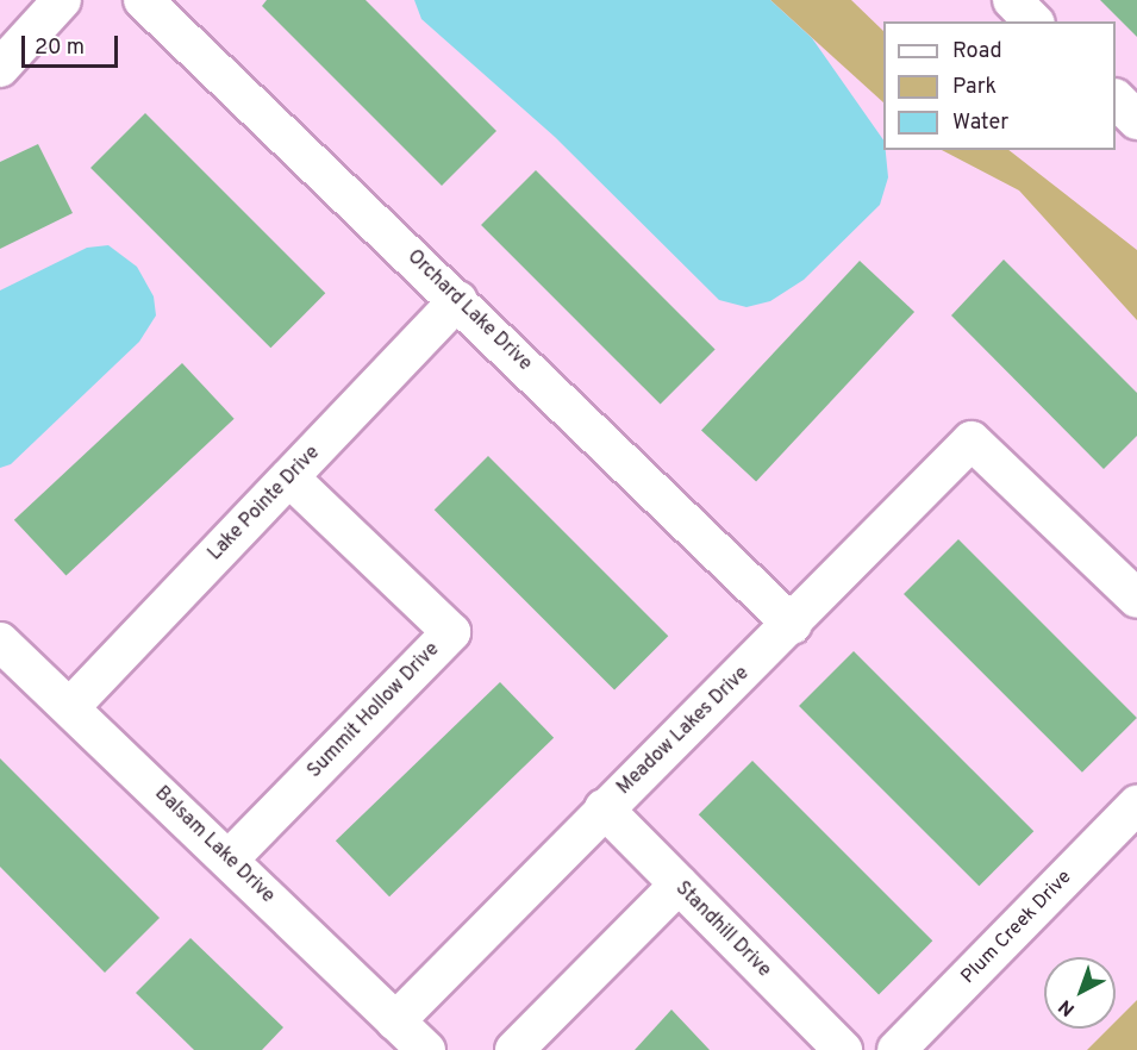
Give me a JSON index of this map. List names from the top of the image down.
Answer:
{
  "streets": {
    "street": [
      "Orchard Lake Drive",
      "Lake Pointe Drive",
      "Summit Hollow Drive",
      "Meadow Lakes Drive",
      "Balsam Lake Drive",
      "Plum Creek Drive",
      "Standhill Drive"
    ]
  },
  "crossings": [
    ["Orchard Lake Drive", "Lake Pointe Drive"],
    ["Orchard Lake Drive", "Meadow Lakes Drive"],
    ["Lake Pointe Drive", "Summit Hollow Drive"],
    ["Lake Pointe Drive", "Balsam Lake Drive"],
    ["Summit Hollow Drive", "Balsam Lake Drive"],
    ["Meadow Lakes Drive", "Balsam Lake Drive"],
    ["Meadow Lakes Drive", "Standhill Drive"]
  ],
  "legend": ["Road", "Park", "Water"],
  "scale_bar": "20 m",
  "north": "bottom left"
}
